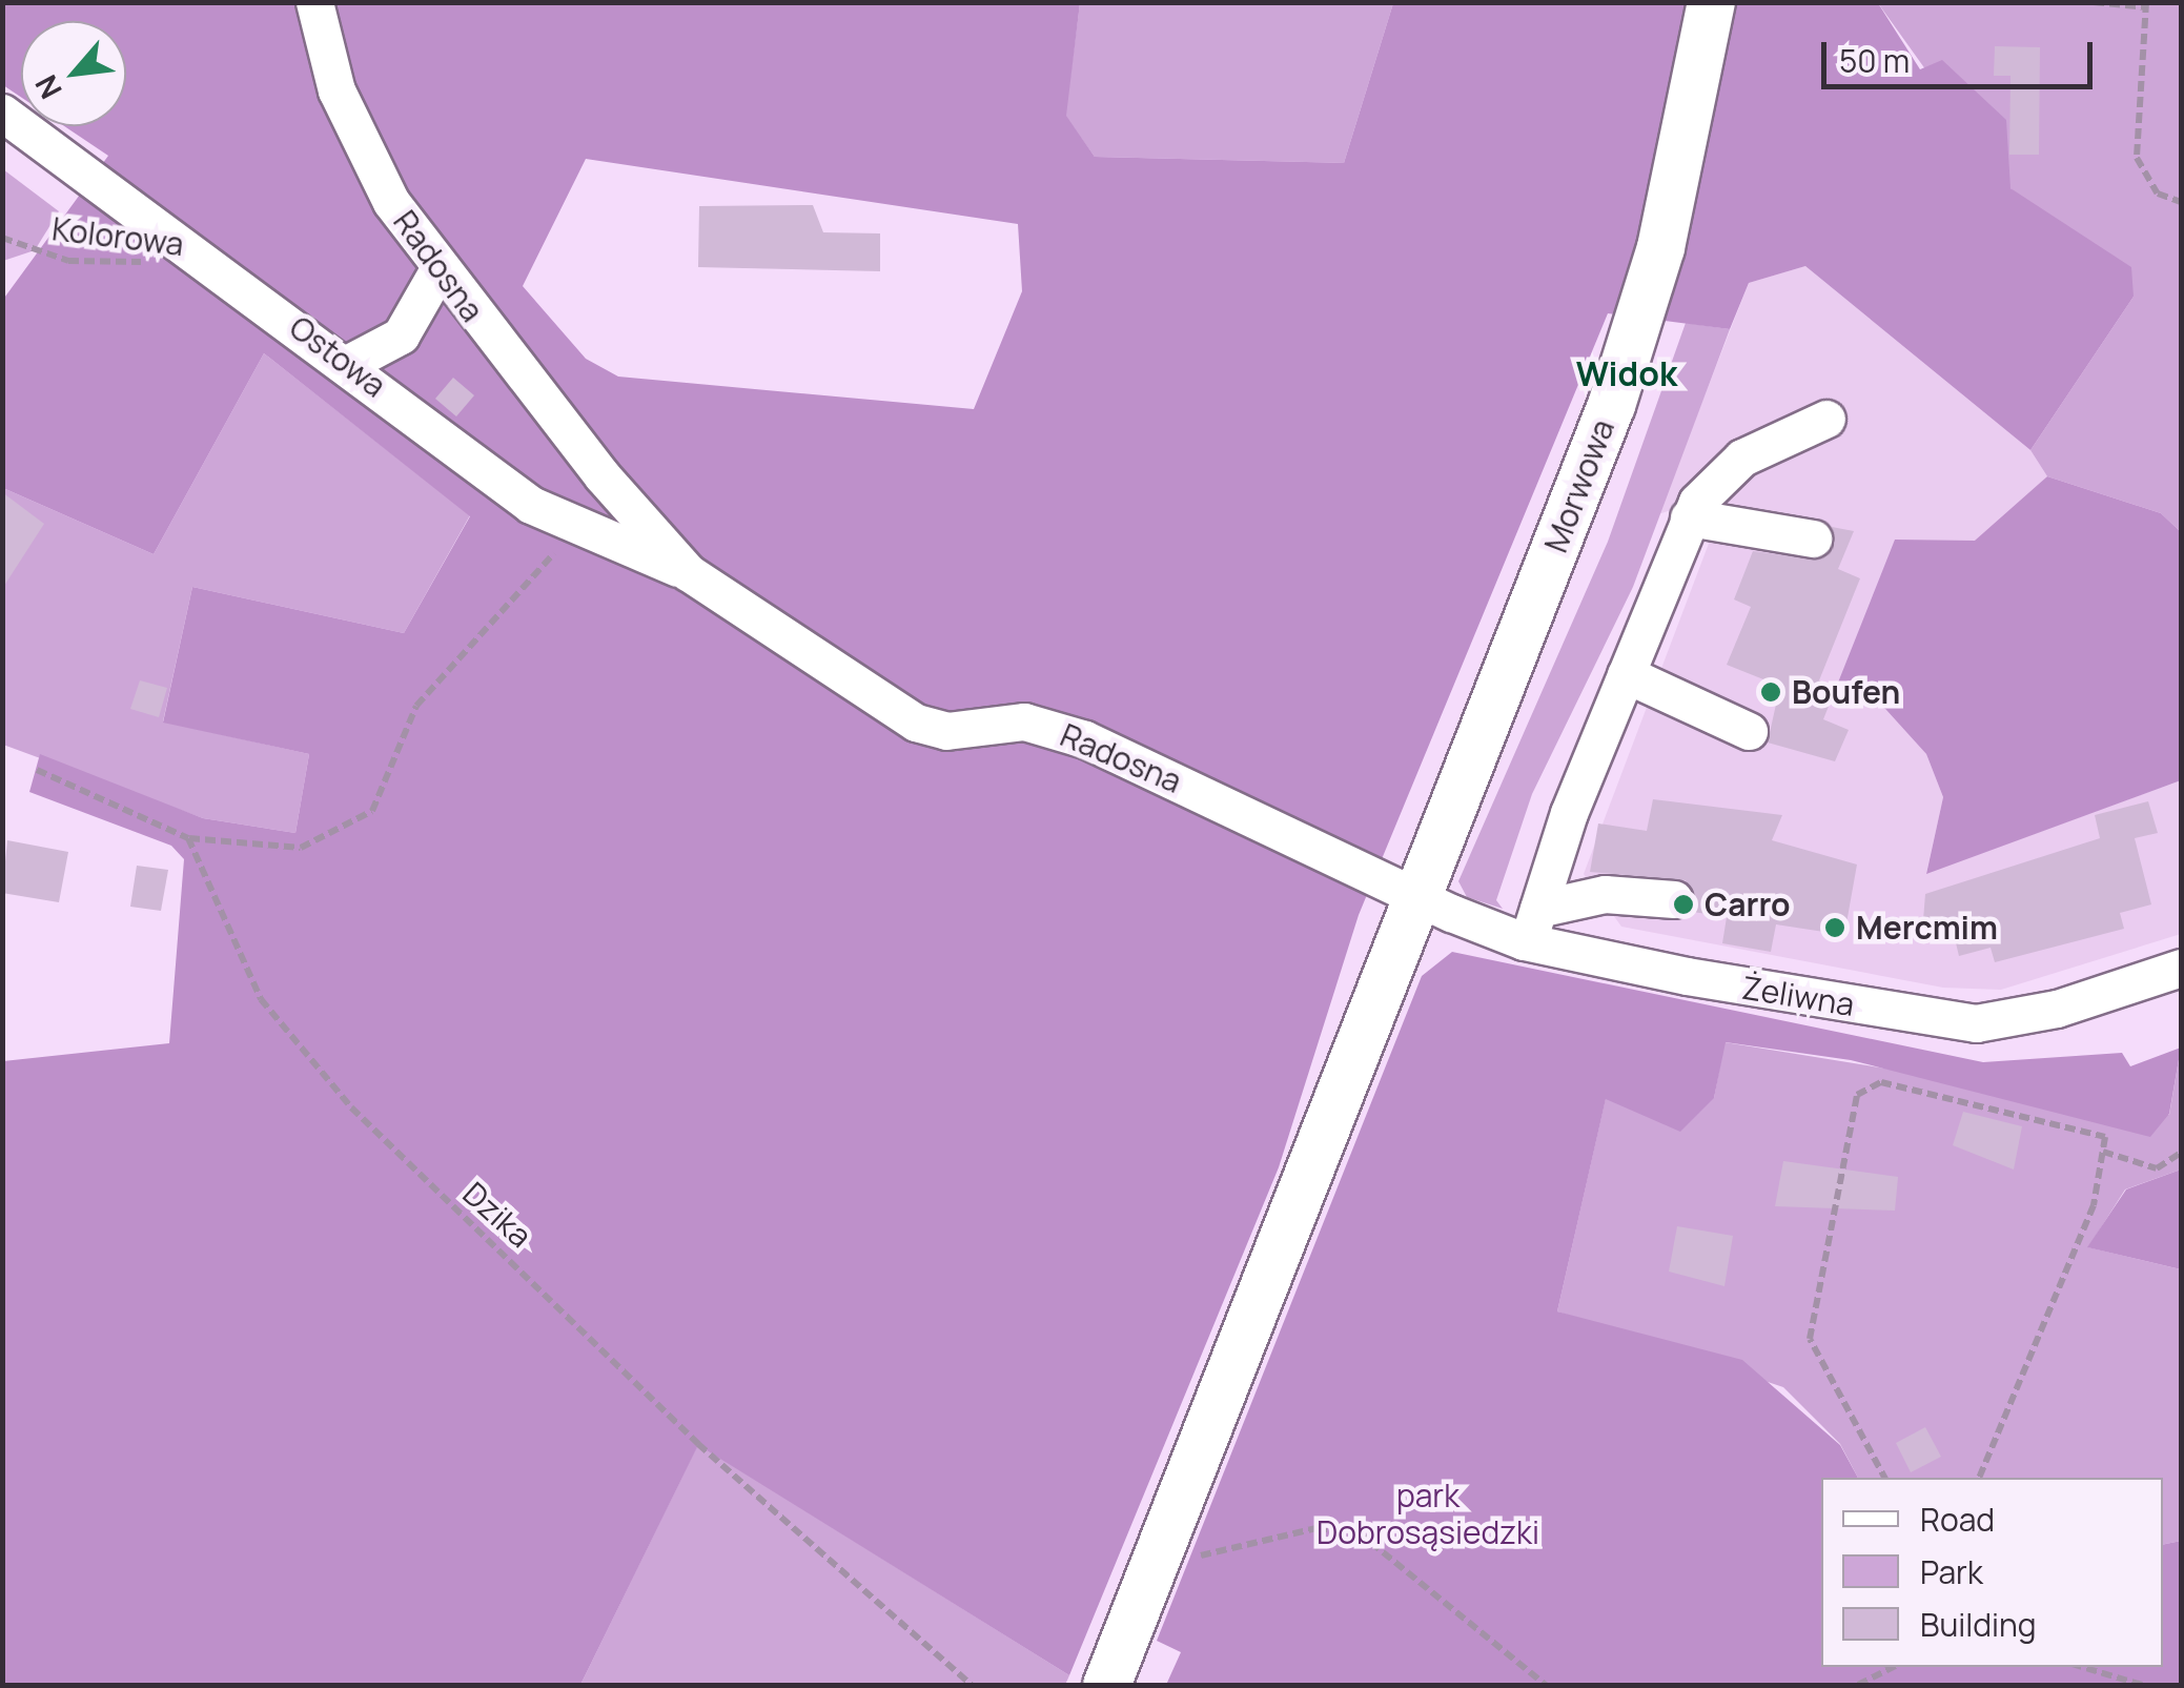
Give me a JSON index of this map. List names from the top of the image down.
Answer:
{
  "streets": {
    "main road": ["Morwowa"],
    "street": ["Radosna", "Ostowa", "Żeliwna"],
    "path": ["Kolorowa", "Dzika"]
  },
  "crossings": [
    ["Radosna", "Ostowa"],
    ["Radosna", "Morwowa"],
    ["Radosna", "Żeliwna"],
    ["Morwowa", "Żeliwna"]
  ],
  "districts": ["Widok"],
  "parks": ["park Dobrosąsiedzki"],
  "places": ["Boufen", "Carro", "Mercmim"],
  "legend": ["Road", "Park", "Building"],
  "scale_bar": "50 m",
  "north": "bottom left"
}
